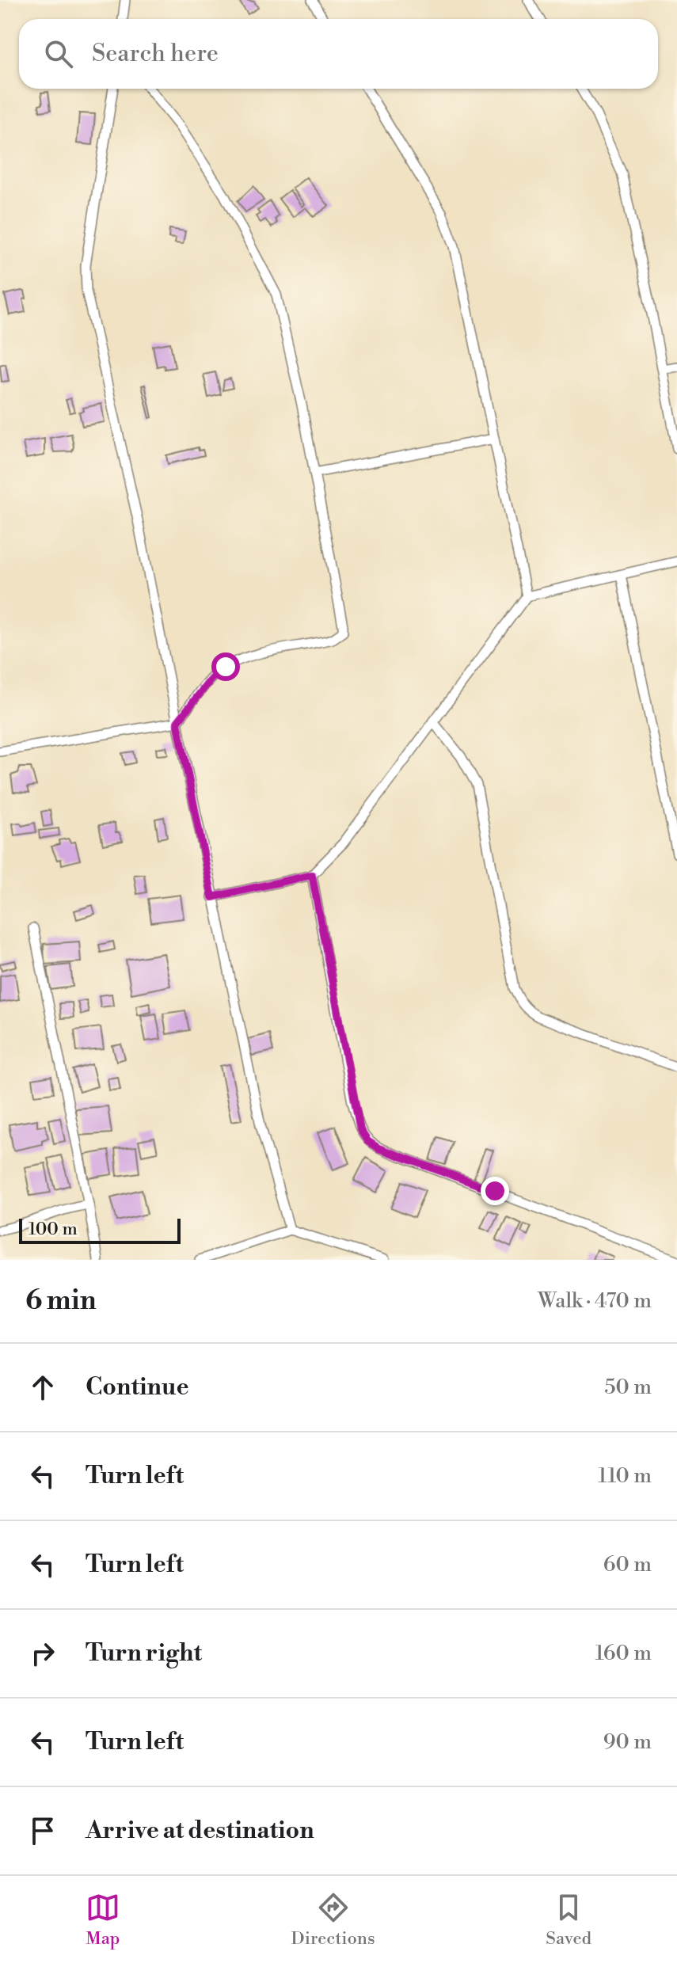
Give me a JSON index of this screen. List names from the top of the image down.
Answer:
{
  "scale_bar": "100 m",
  "page": {
    "search": "Search here",
    "scale": "100 m",
    "heading": ["6 min", "Walk · 470 m"],
    "list": [
      ["Continue", "50 m"],
      ["Turn left", "110 m"],
      ["Turn left", "60 m"],
      ["Turn right", "160 m"],
      ["Turn left", "90 m"],
      "Arrive at destination"
    ],
    "nav": ["Map", "Directions", "Saved"]
  }
}
